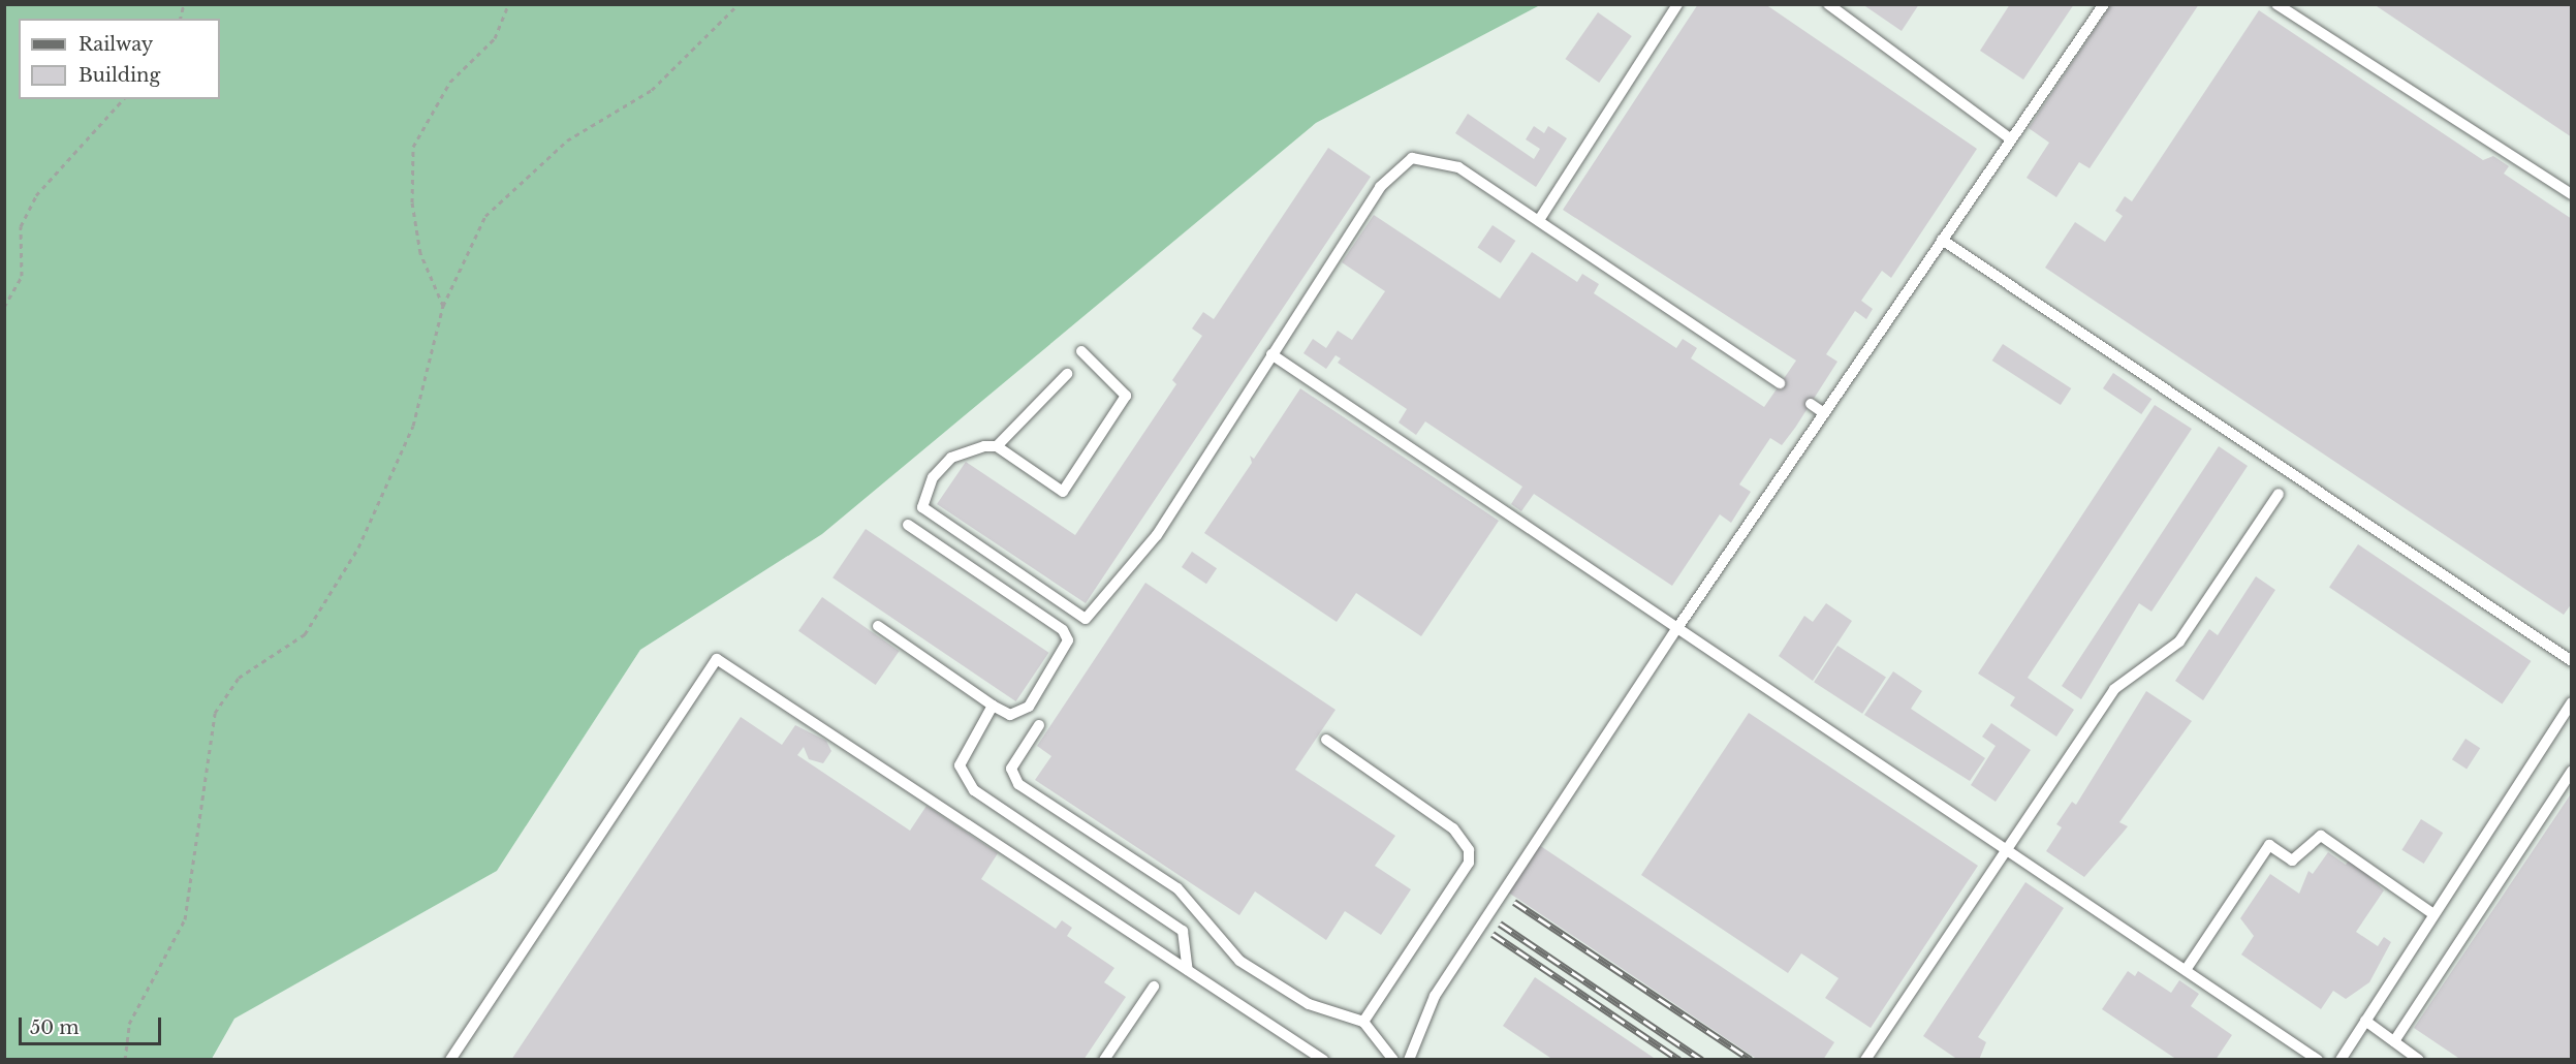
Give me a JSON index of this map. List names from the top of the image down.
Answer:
{
  "legend": ["Railway", "Building"],
  "scale_bar": "50 m"
}
